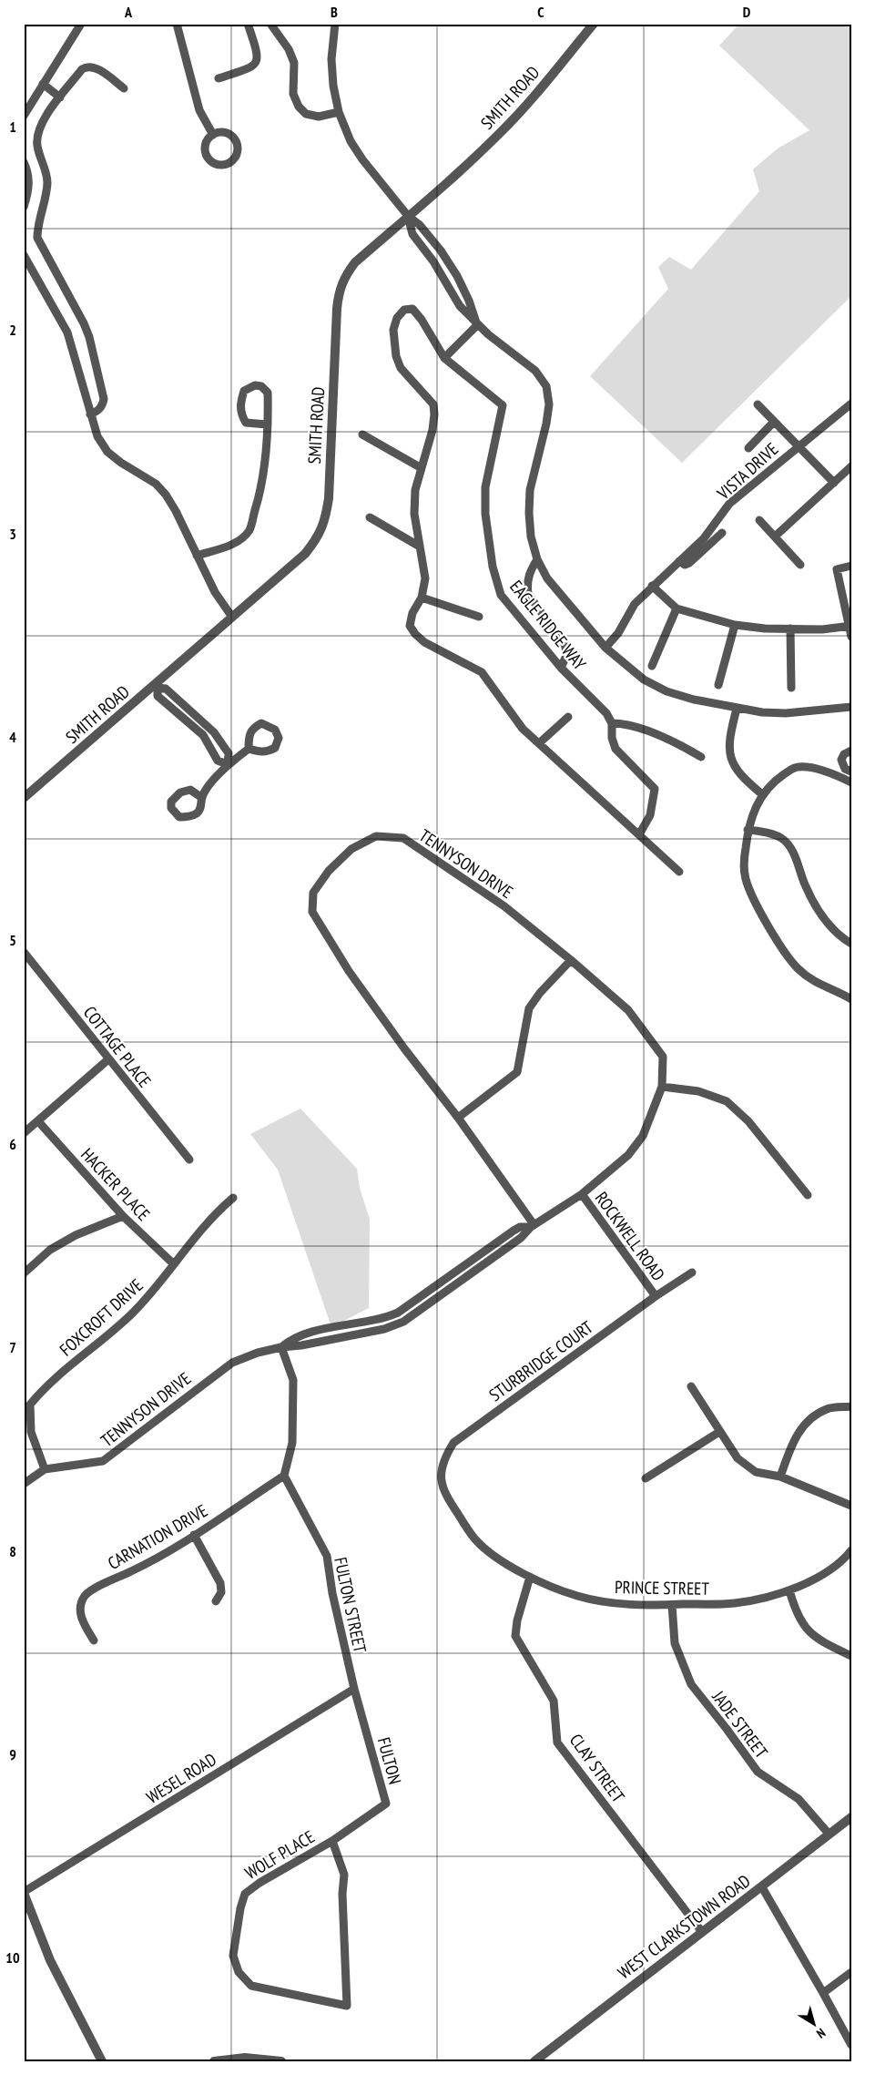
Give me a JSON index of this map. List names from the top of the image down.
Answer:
{
  "streets": {
    "street": [
      "SMITH ROAD",
      "VISTA DRIVE",
      "EAGLE RIDGE WAY",
      "TENNYSON DRIVE",
      "COTTAGE PLACE",
      "HACKER PLACE",
      "ROCKWELL ROAD",
      "FOXCROFT DRIVE",
      "STURBRIDGE COURT",
      "CARNATION DRIVE",
      "PRINCE STREET",
      "FULTON STREET",
      "JADE STREET",
      "FULTON",
      "CLAY STREET",
      "WESEL ROAD",
      "WOLF PLACE",
      "WEST CLARKSTOWN ROAD"
    ]
  },
  "crossings": [
    ["TENNYSON DRIVE", "ROCKWELL ROAD"],
    ["TENNYSON DRIVE", "FOXCROFT DRIVE"],
    ["HACKER PLACE", "FOXCROFT DRIVE"],
    ["ROCKWELL ROAD", "STURBRIDGE COURT"],
    ["STURBRIDGE COURT", "PRINCE STREET"],
    ["CARNATION DRIVE", "FULTON STREET"],
    ["PRINCE STREET", "JADE STREET"],
    ["PRINCE STREET", "CLAY STREET"],
    ["FULTON STREET", "FULTON"],
    ["FULTON STREET", "WESEL ROAD"],
    ["JADE STREET", "WEST CLARKSTOWN ROAD"],
    ["FULTON", "WESEL ROAD"],
    ["FULTON", "WOLF PLACE"],
    ["CLAY STREET", "WEST CLARKSTOWN ROAD"]
  ],
  "north": "bottom right",
  "grid": {
    "columns": [
      "A",
      "B",
      "C",
      "D"
    ],
    "rows": [
      "1",
      "2",
      "3",
      "4",
      "5",
      "6",
      "7",
      "8",
      "9",
      "10"
    ]
  }
}
